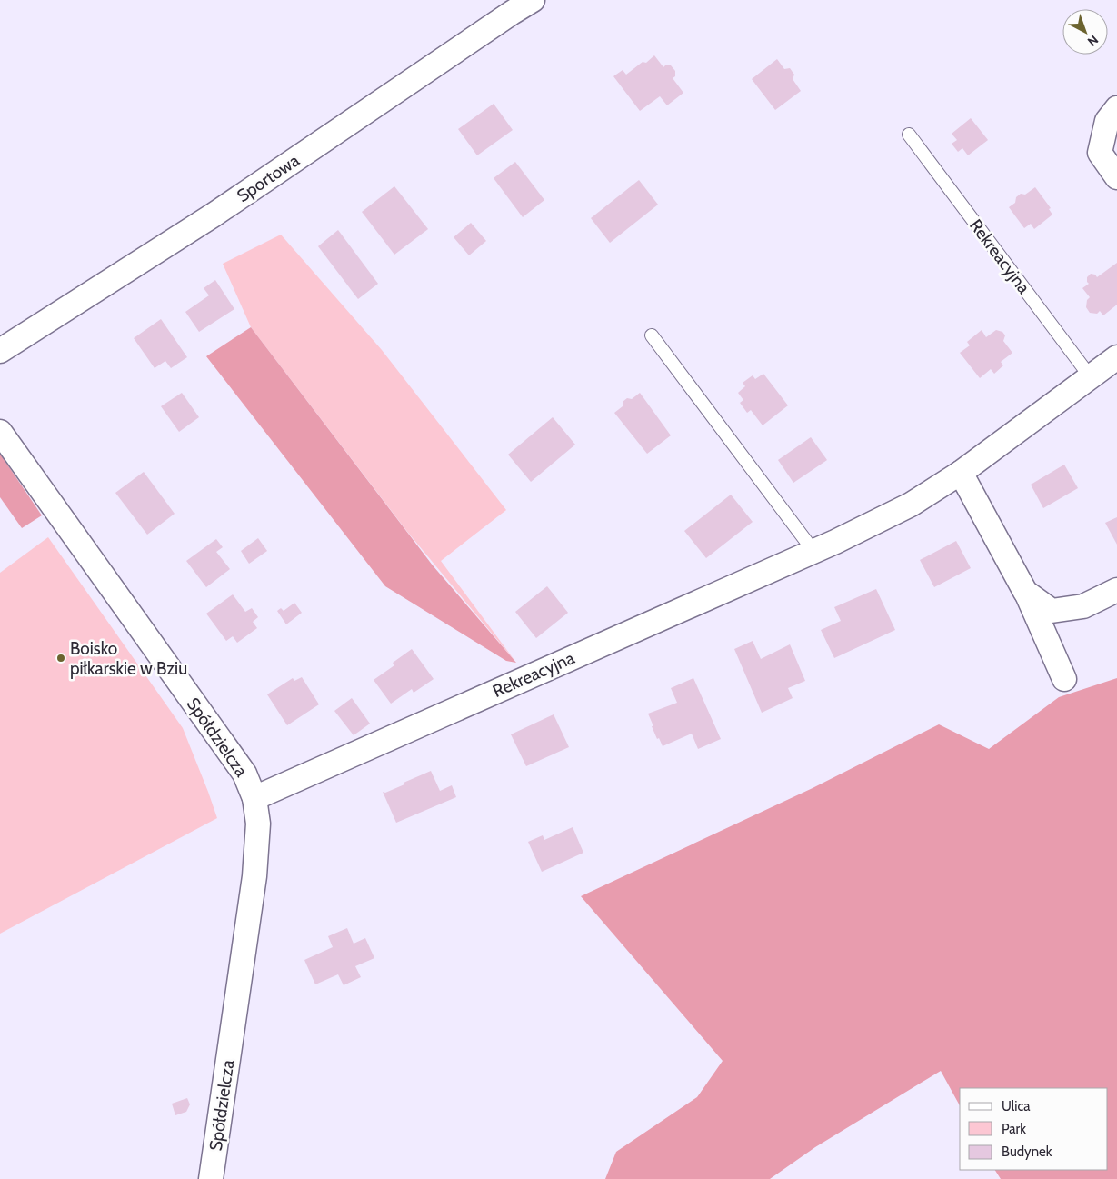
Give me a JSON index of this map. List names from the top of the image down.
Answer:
{
  "streets": {
    "street": ["Sportowa", "Rekreacyjna", "Spółdzielcza"]
  },
  "crossings": [
    ["Rekreacyjna", "Spółdzielcza"]
  ],
  "places": ["Boisko piłkarskie w Bziu"],
  "legend": ["Ulica", "Park", "Budynek"],
  "north": "bottom right"
}
